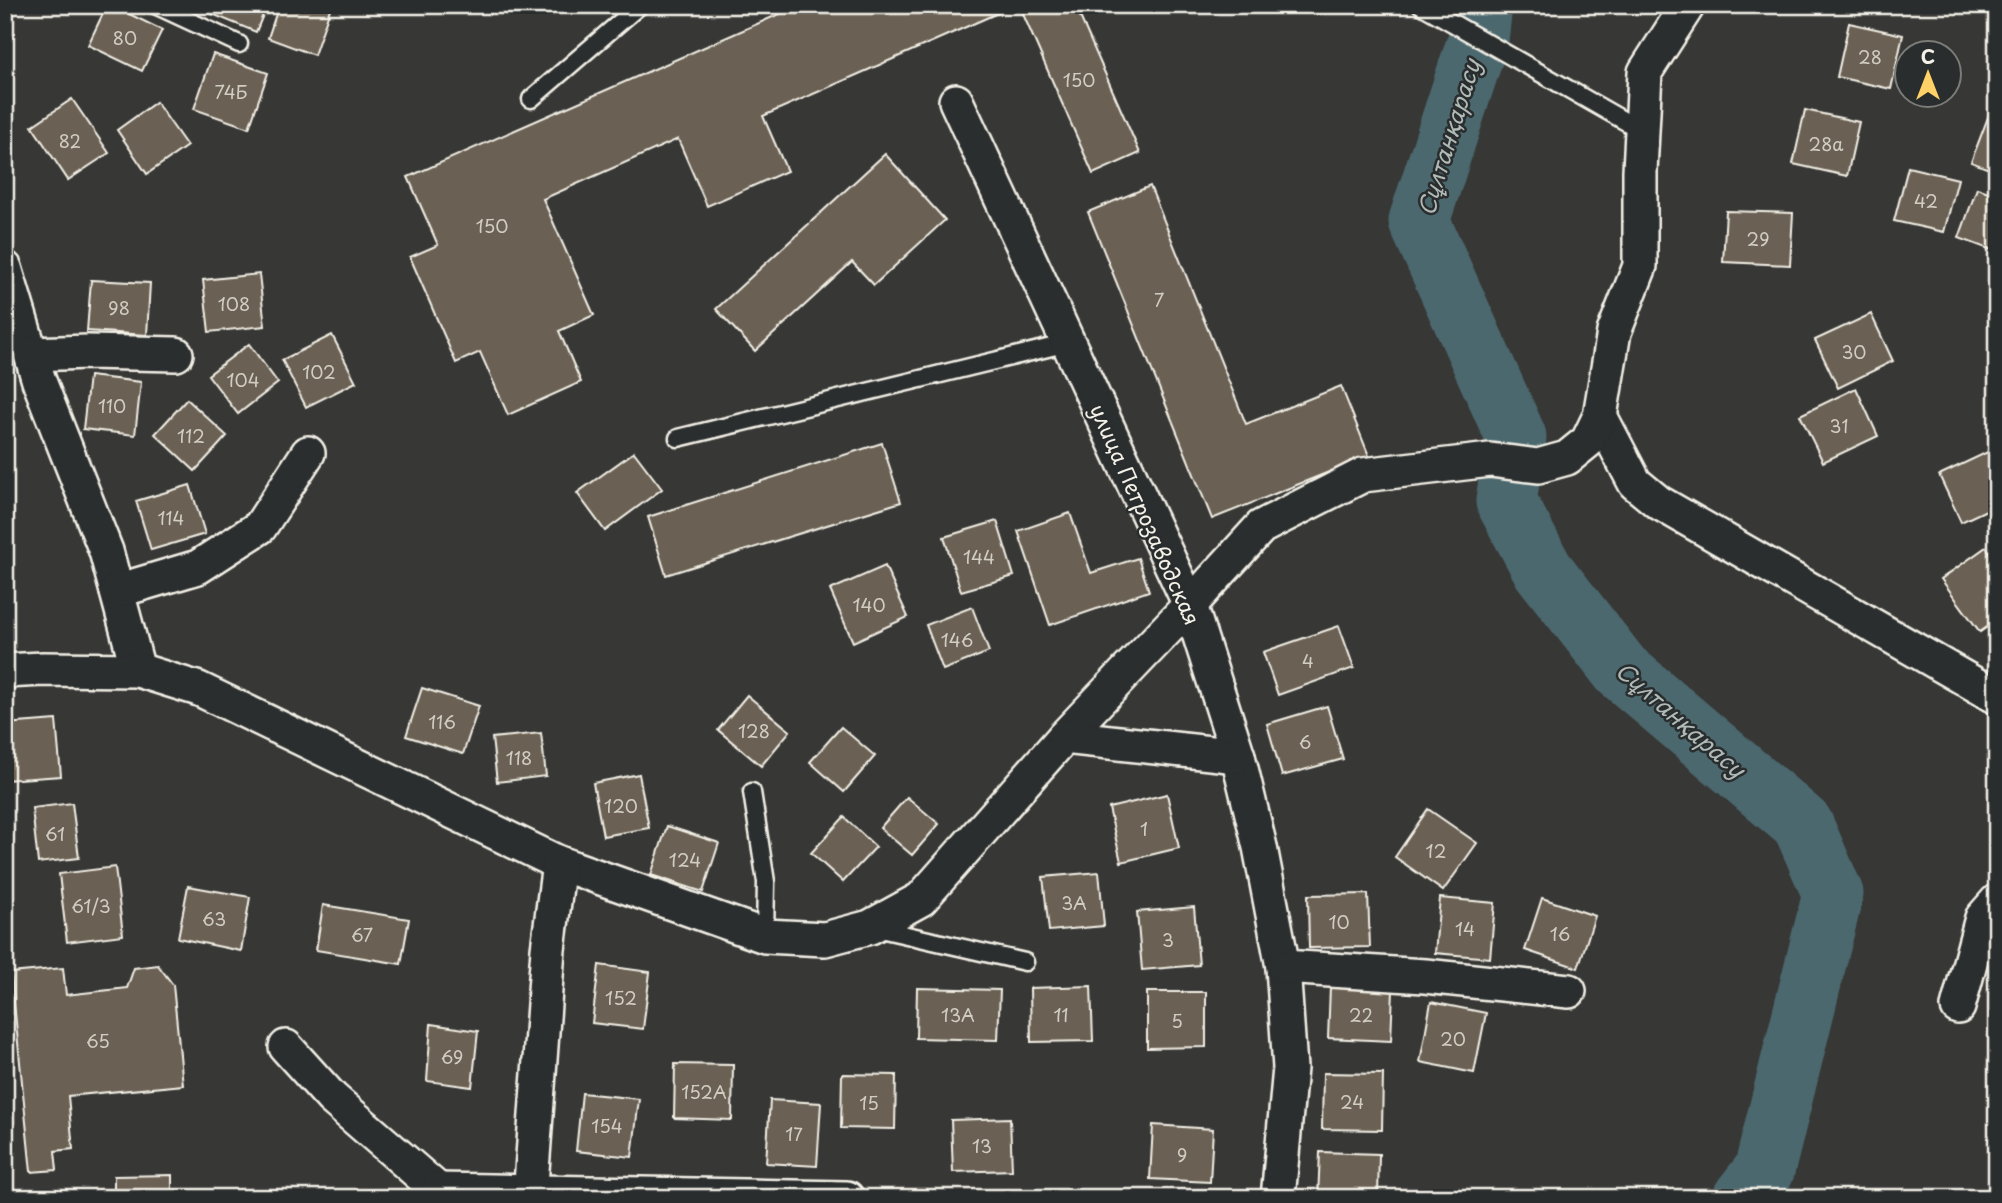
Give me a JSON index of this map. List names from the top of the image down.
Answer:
{
  "streets": {
    "street": ["улица Петрозаводская"]
  },
  "water": ["Сұлтанқарасу"],
  "house_numbers": [
    "80",
    "28",
    "150",
    "74Б",
    "82",
    "28а",
    "42",
    "150",
    "29",
    "7",
    "108",
    "98",
    "30",
    "102",
    "104",
    "110",
    "31",
    "112",
    "114",
    "144",
    "140",
    "146",
    "4",
    "116",
    "128",
    "6",
    "118",
    "120",
    "1",
    "61",
    "12",
    "124",
    "3А",
    "61/3",
    "63",
    "10",
    "14",
    "16",
    "67",
    "3",
    "152",
    "13А",
    "11",
    "22",
    "5",
    "20",
    "65",
    "69",
    "152А",
    "24",
    "15",
    "154",
    "17",
    "13",
    "9"
  ],
  "north": "top"
}
